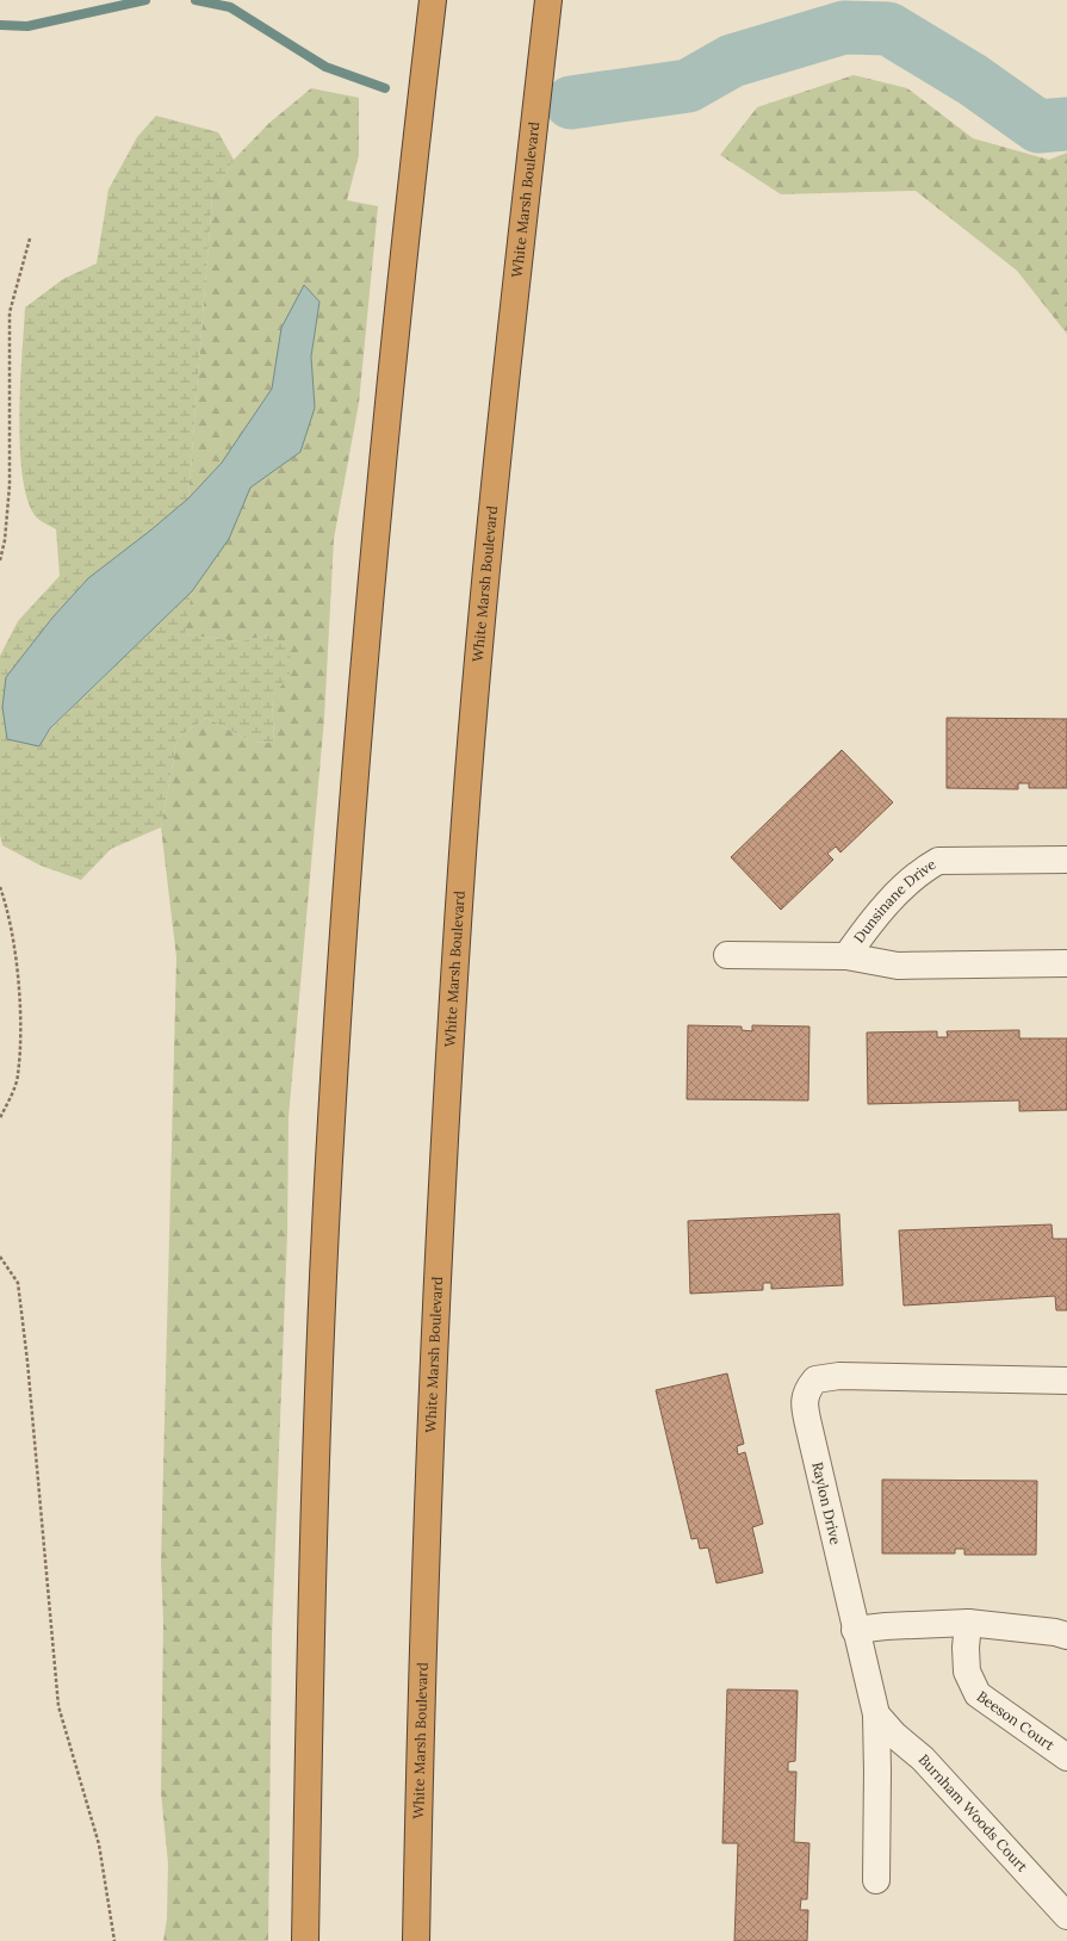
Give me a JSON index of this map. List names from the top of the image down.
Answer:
{
  "streets": {
    "highway": ["White Marsh Boulevard"],
    "street": [
      "Dunsinane Drive",
      "Raylon Drive",
      "Beeson Court",
      "Burnham Woods Court"
    ]
  },
  "crossings": [
    ["Raylon Drive", "Burnham Woods Court"]
  ]
}
